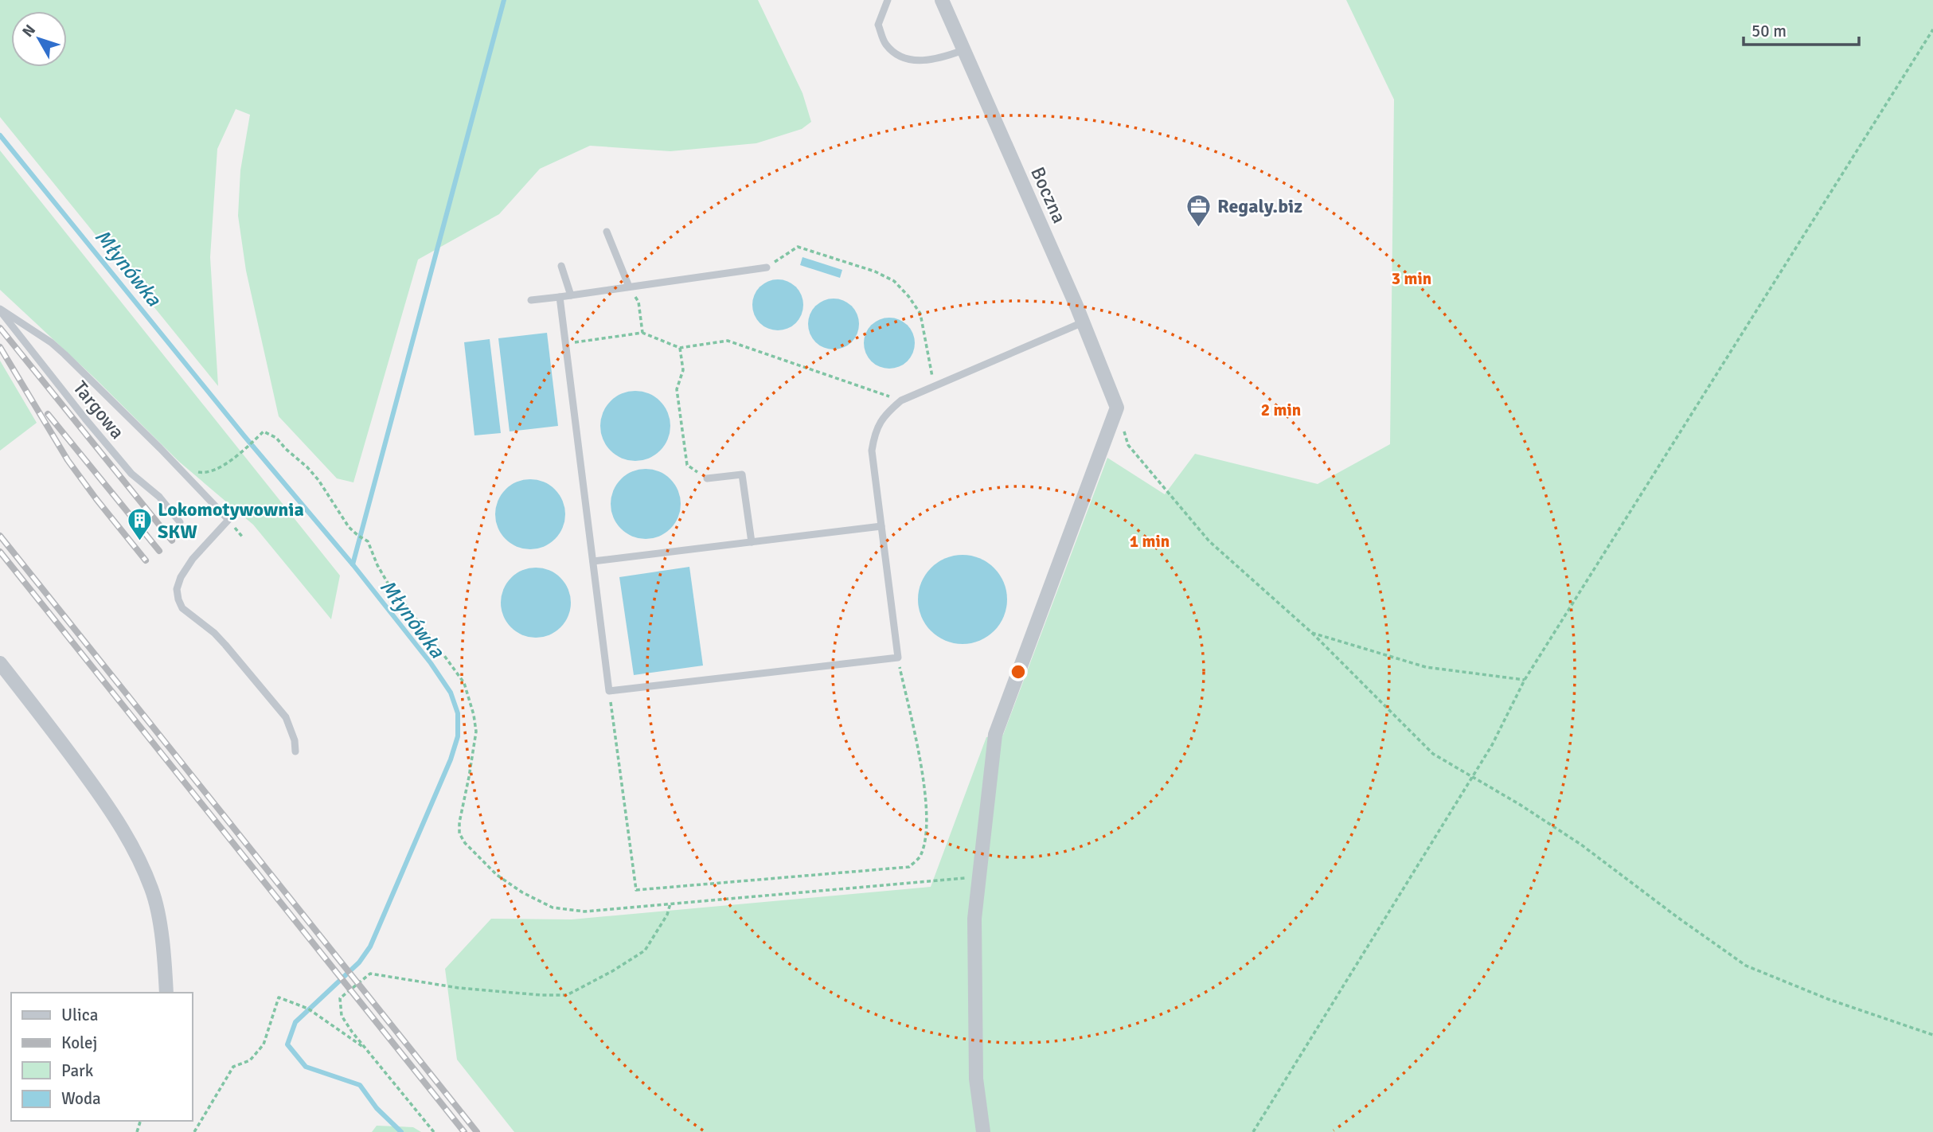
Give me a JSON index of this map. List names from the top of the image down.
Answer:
{
  "streets": {
    "street": ["Boczna"],
    "lane": ["Targowa"]
  },
  "water": ["Młynówka"],
  "places": {
    "office": ["Regaly.biz"],
    "building": ["Lokomotywownia SKW"]
  },
  "legend": [
    "Ulica",
    "Kolej",
    "Park",
    "Woda"
  ],
  "scale_bar": "50 m",
  "north": "top left",
  "rings": ["3 min", "2 min", "1 min"]
}
